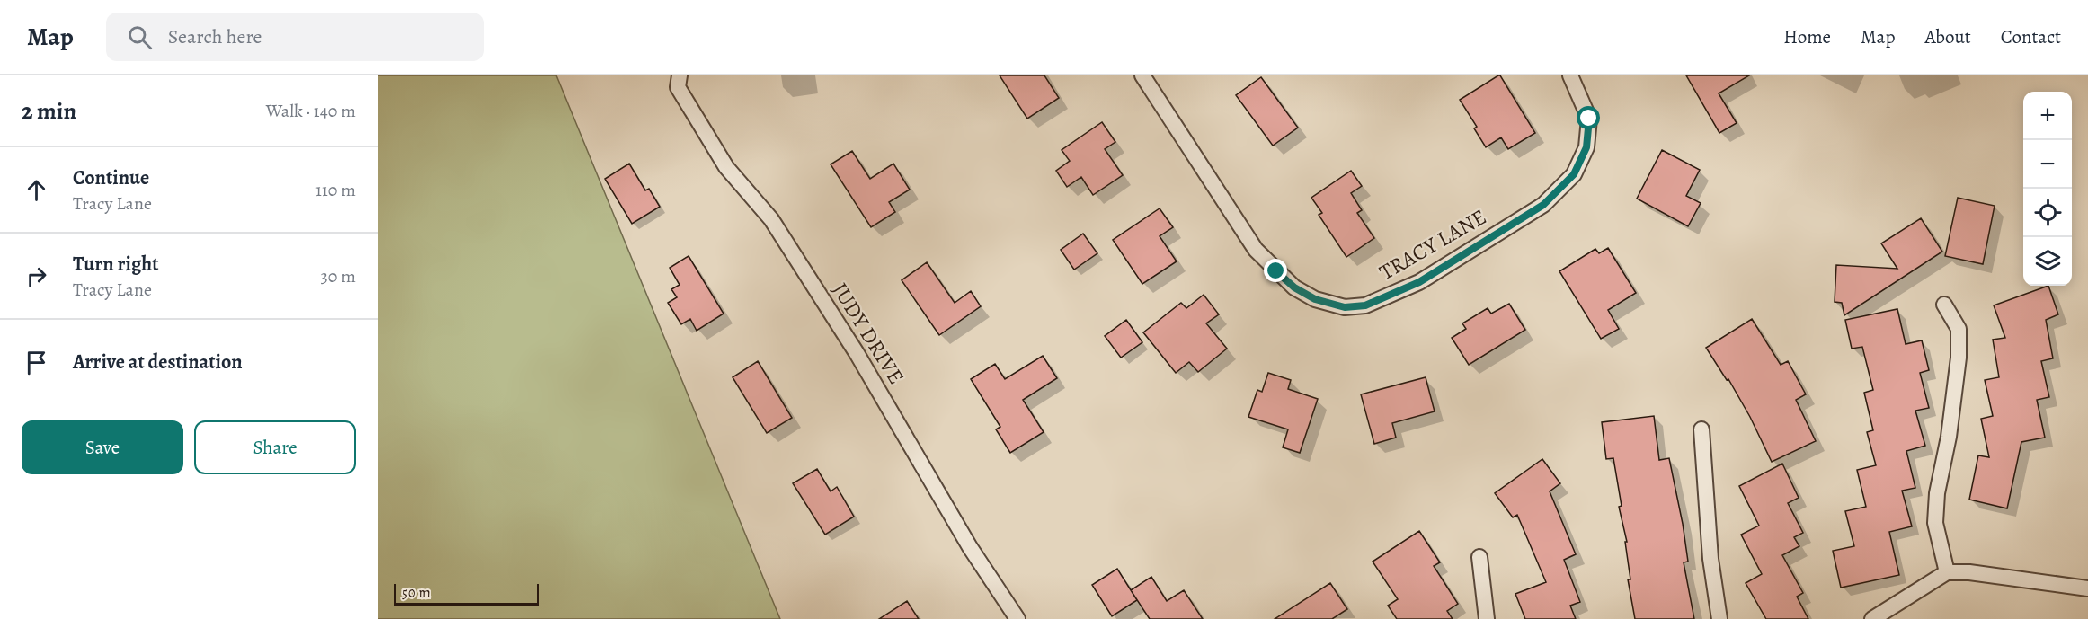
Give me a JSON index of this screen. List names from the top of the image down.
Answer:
{
  "streets": {
    "street": ["TRACY LANE", "JUDY DRIVE"]
  },
  "scale_bar": "50 m",
  "page": {
    "header": "Map",
    "search": "Search here",
    "nav": [
      "Home",
      "Map",
      "About",
      "Contact"
    ],
    "heading": ["2 min", "Walk · 140 m"],
    "map_buttons": ["+", "−"],
    "list": [
      ["Continue", "Tracy Lane", "110 m"],
      ["Turn right", "Tracy Lane", "30 m"],
      "Arrive at destination"
    ],
    "buttons": ["Save", "Share"],
    "scale": "50 m"
  }
}
